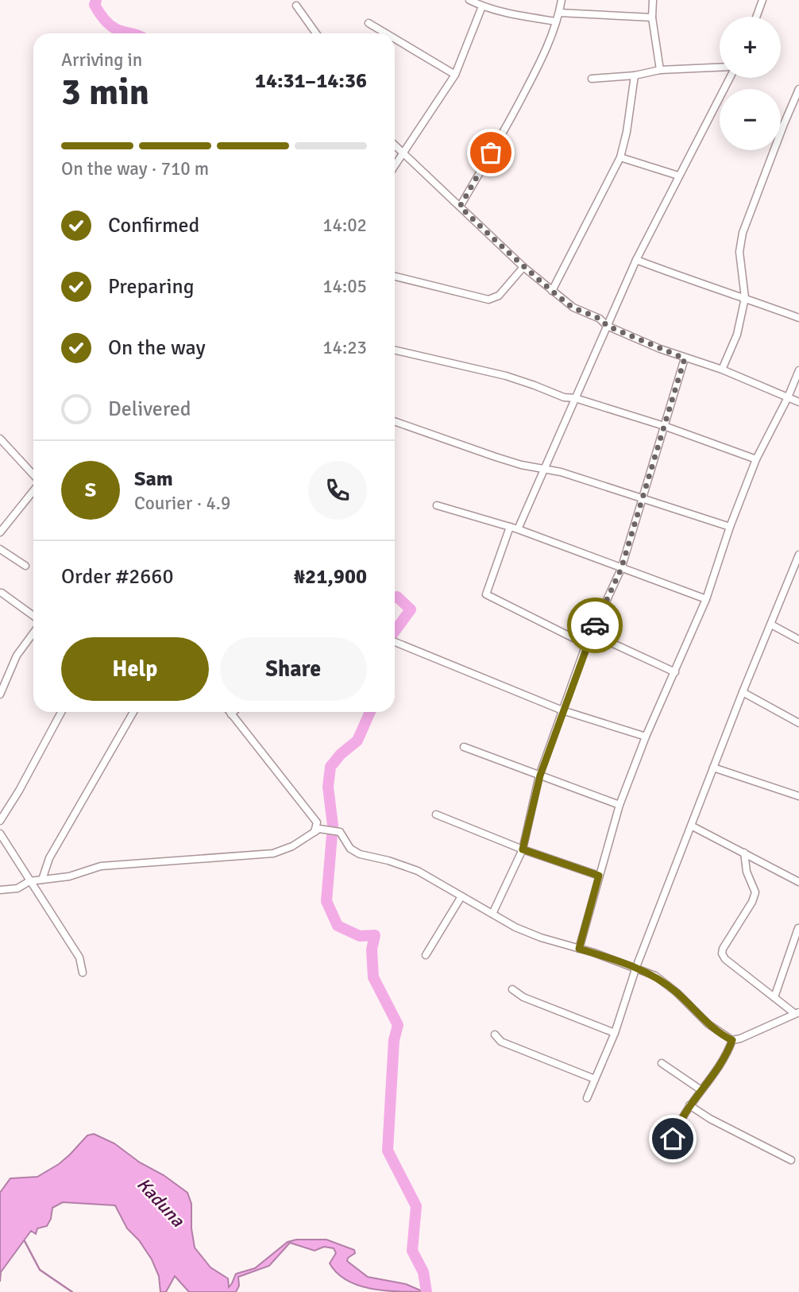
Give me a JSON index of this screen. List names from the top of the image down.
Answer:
{
  "water": ["Kaduna"],
  "page": {
    "map_buttons": ["+", "−"],
    "heading": ["3 min", "Arriving in", "14:31–14:36"],
    "panel": [
      "Sam",
      "Courier · 4.9",
      "Order #2660",
      "₦21,900"
    ],
    "bar": "On the way · 710 m",
    "list": [
      ["Confirmed", "14:02"],
      ["Preparing", "14:05"],
      ["On the way", "14:23"],
      "Delivered"
    ],
    "round": "S",
    "buttons": ["Help", "Share"]
  }
}
